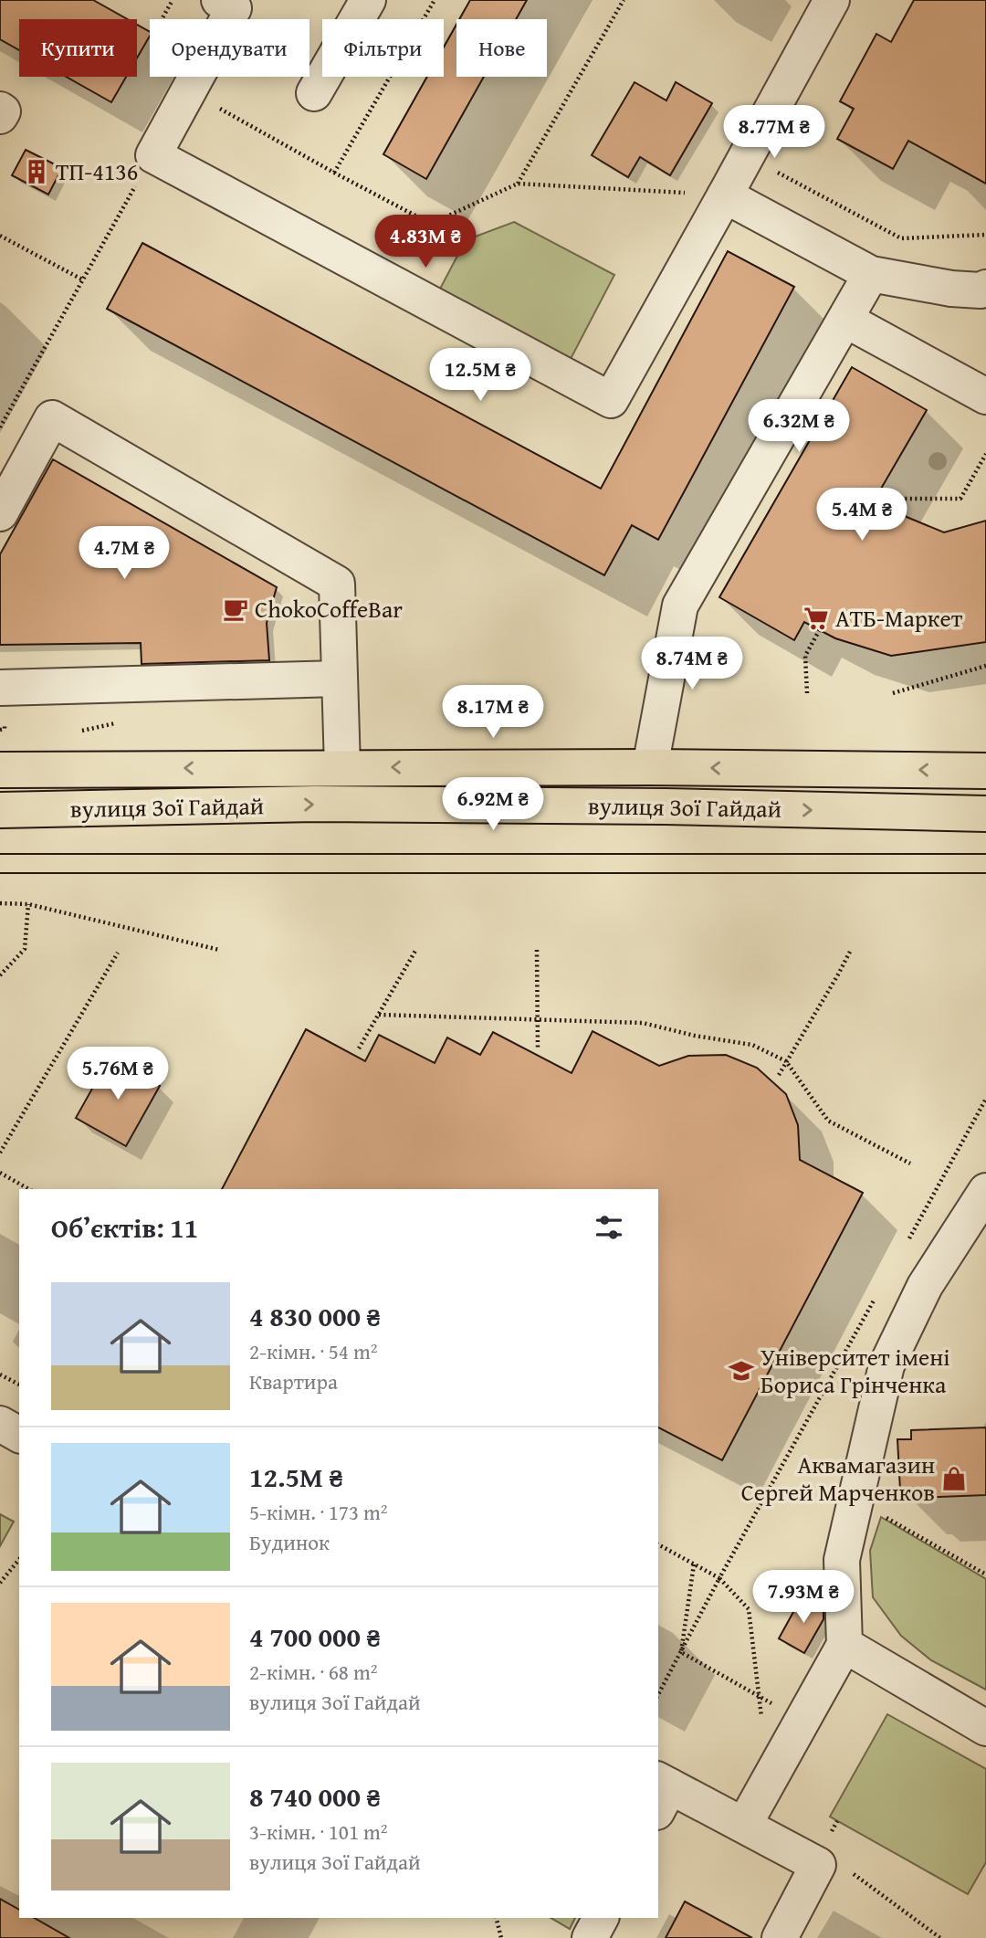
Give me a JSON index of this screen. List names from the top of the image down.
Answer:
{
  "streets": {
    "main road": ["вулиця Зої Гайдай"]
  },
  "places": {
    "building": ["ТП-4136"],
    "cafe": ["ChokoCoffeBar"],
    "supermarket": ["АТБ-Маркет"],
    "school or university": ["Університет імені Бориса Грінченка"],
    "shop": ["Аквамагазин Сергей Марченков"]
  },
  "page": {
    "chip": [
      "Купити",
      "Орендувати",
      "Фільтри",
      "Нове"
    ],
    "price": [
      "8.77M ₴",
      "4.83M ₴",
      "12.5M ₴",
      "6.32M ₴",
      "5.4M ₴",
      "4.7M ₴",
      "8.74M ₴",
      "8.17M ₴",
      "6.92M ₴",
      "5.76M ₴",
      "7.93M ₴"
    ],
    "heading": "Об’єктів: 11",
    "list": [
      {
        "name": "4 830 000 ₴",
        "note": "2-кімн. · 54 m² · Квартира"
      },
      {
        "name": "12.5M ₴",
        "note": "5-кімн. · 173 m² · Будинок"
      },
      {
        "name": "4 700 000 ₴",
        "note": "2-кімн. · 68 m² · вулиця Зої Гайдай"
      },
      {
        "name": "8 740 000 ₴",
        "note": "3-кімн. · 101 m² · вулиця Зої Гайдай"
      }
    ]
  }
}
